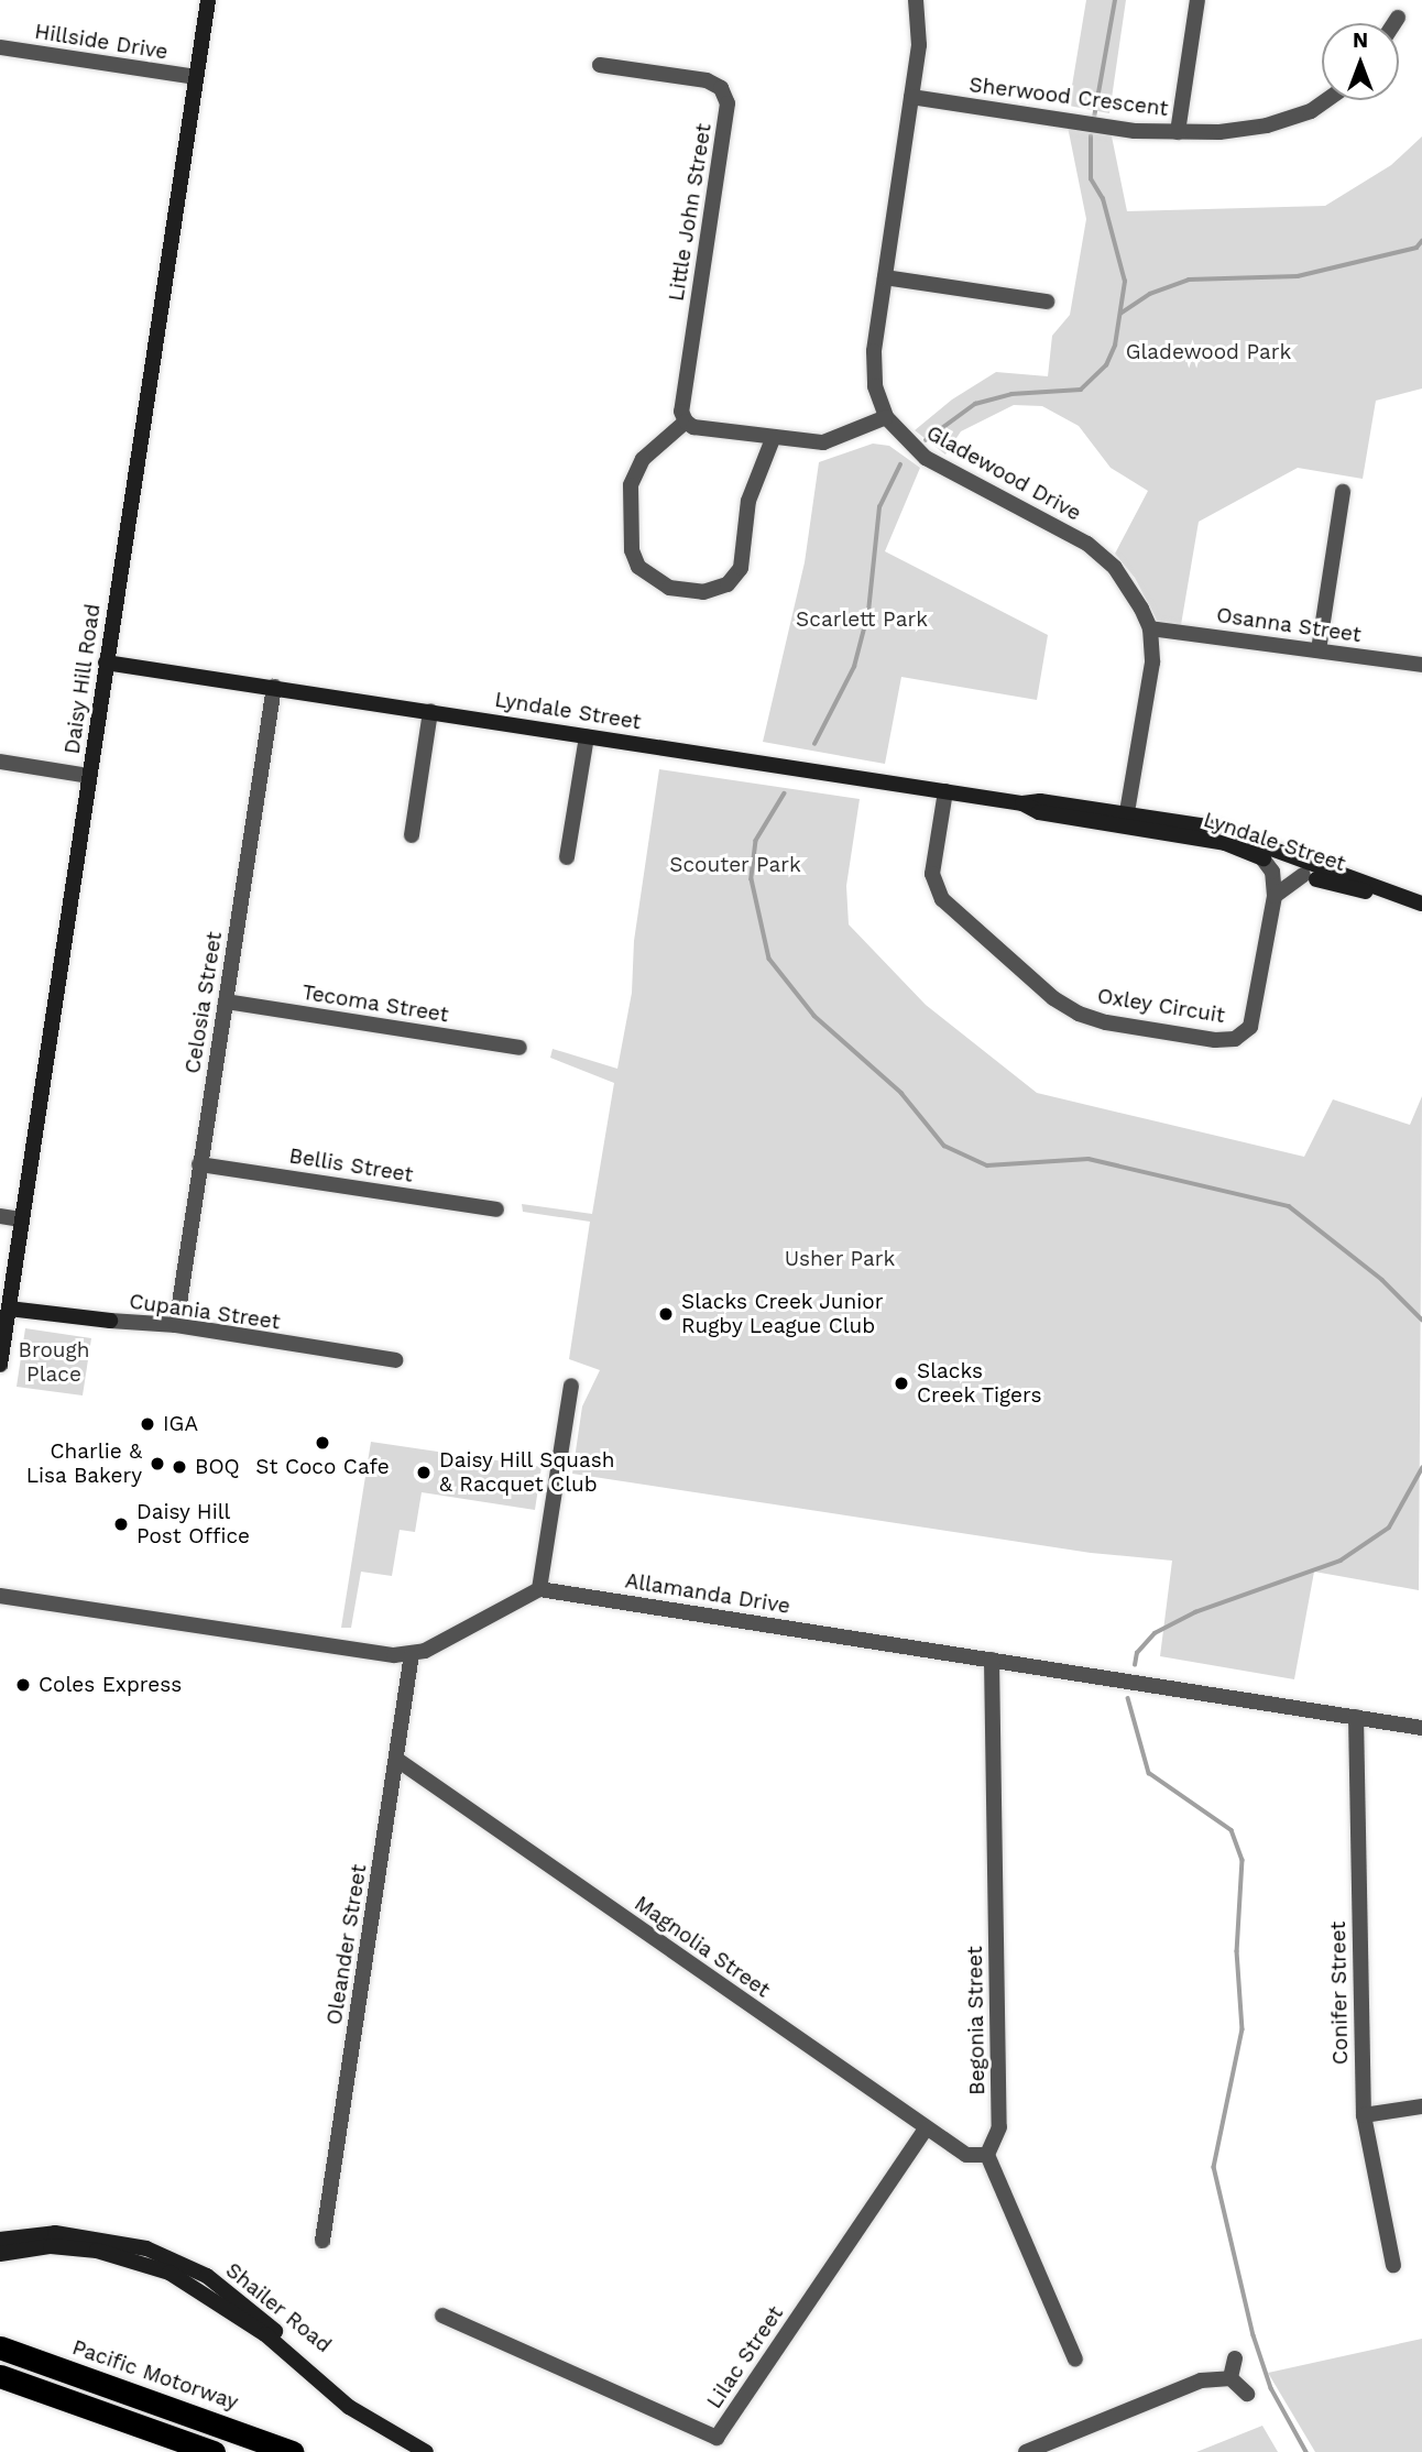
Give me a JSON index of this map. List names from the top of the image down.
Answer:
{
  "streets": {
    "highway": ["Pacific Motorway"],
    "street": [
      "Hillside Drive",
      "Sherwood Crescent",
      "Little John Street",
      "Gladewood Drive",
      "Osanna Street",
      "Daisy Hill Road",
      "Lyndale Street",
      "Celosia Street",
      "Tecoma Street",
      "Oxley Circuit",
      "Bellis Street",
      "Cupania Street",
      "Allamanda Drive",
      "Oleander Street",
      "Magnolia Street",
      "Conifer Street",
      "Begonia Street",
      "Shailer Road",
      "Lilac Street"
    ]
  },
  "crossings": [
    ["Hillside Drive", "Daisy Hill Road"],
    ["Sherwood Crescent", "Gladewood Drive"],
    ["Gladewood Drive", "Osanna Street"],
    ["Gladewood Drive", "Lyndale Street"],
    ["Daisy Hill Road", "Lyndale Street"],
    ["Daisy Hill Road", "Cupania Street"],
    ["Lyndale Street", "Celosia Street"],
    ["Lyndale Street", "Oxley Circuit"],
    ["Celosia Street", "Tecoma Street"],
    ["Celosia Street", "Bellis Street"],
    ["Celosia Street", "Cupania Street"],
    ["Allamanda Drive", "Conifer Street"],
    ["Allamanda Drive", "Begonia Street"],
    ["Oleander Street", "Magnolia Street"],
    ["Magnolia Street", "Begonia Street"],
    ["Magnolia Street", "Lilac Street"]
  ],
  "parks": [
    "Gladewood Park",
    "Scarlett Park",
    "Scouter Park",
    "Usher Park",
    "Brough Place"
  ],
  "places": [
    "Slacks Creek Junior Rugby League Club",
    "Slacks Creek Tigers",
    "IGA",
    "St Coco Cafe",
    "Charlie & Lisa Bakery",
    "BOQ",
    "Daisy Hill Squash & Racquet Club",
    "Daisy Hill Post Office",
    "Coles Express"
  ],
  "north": "top"
}
